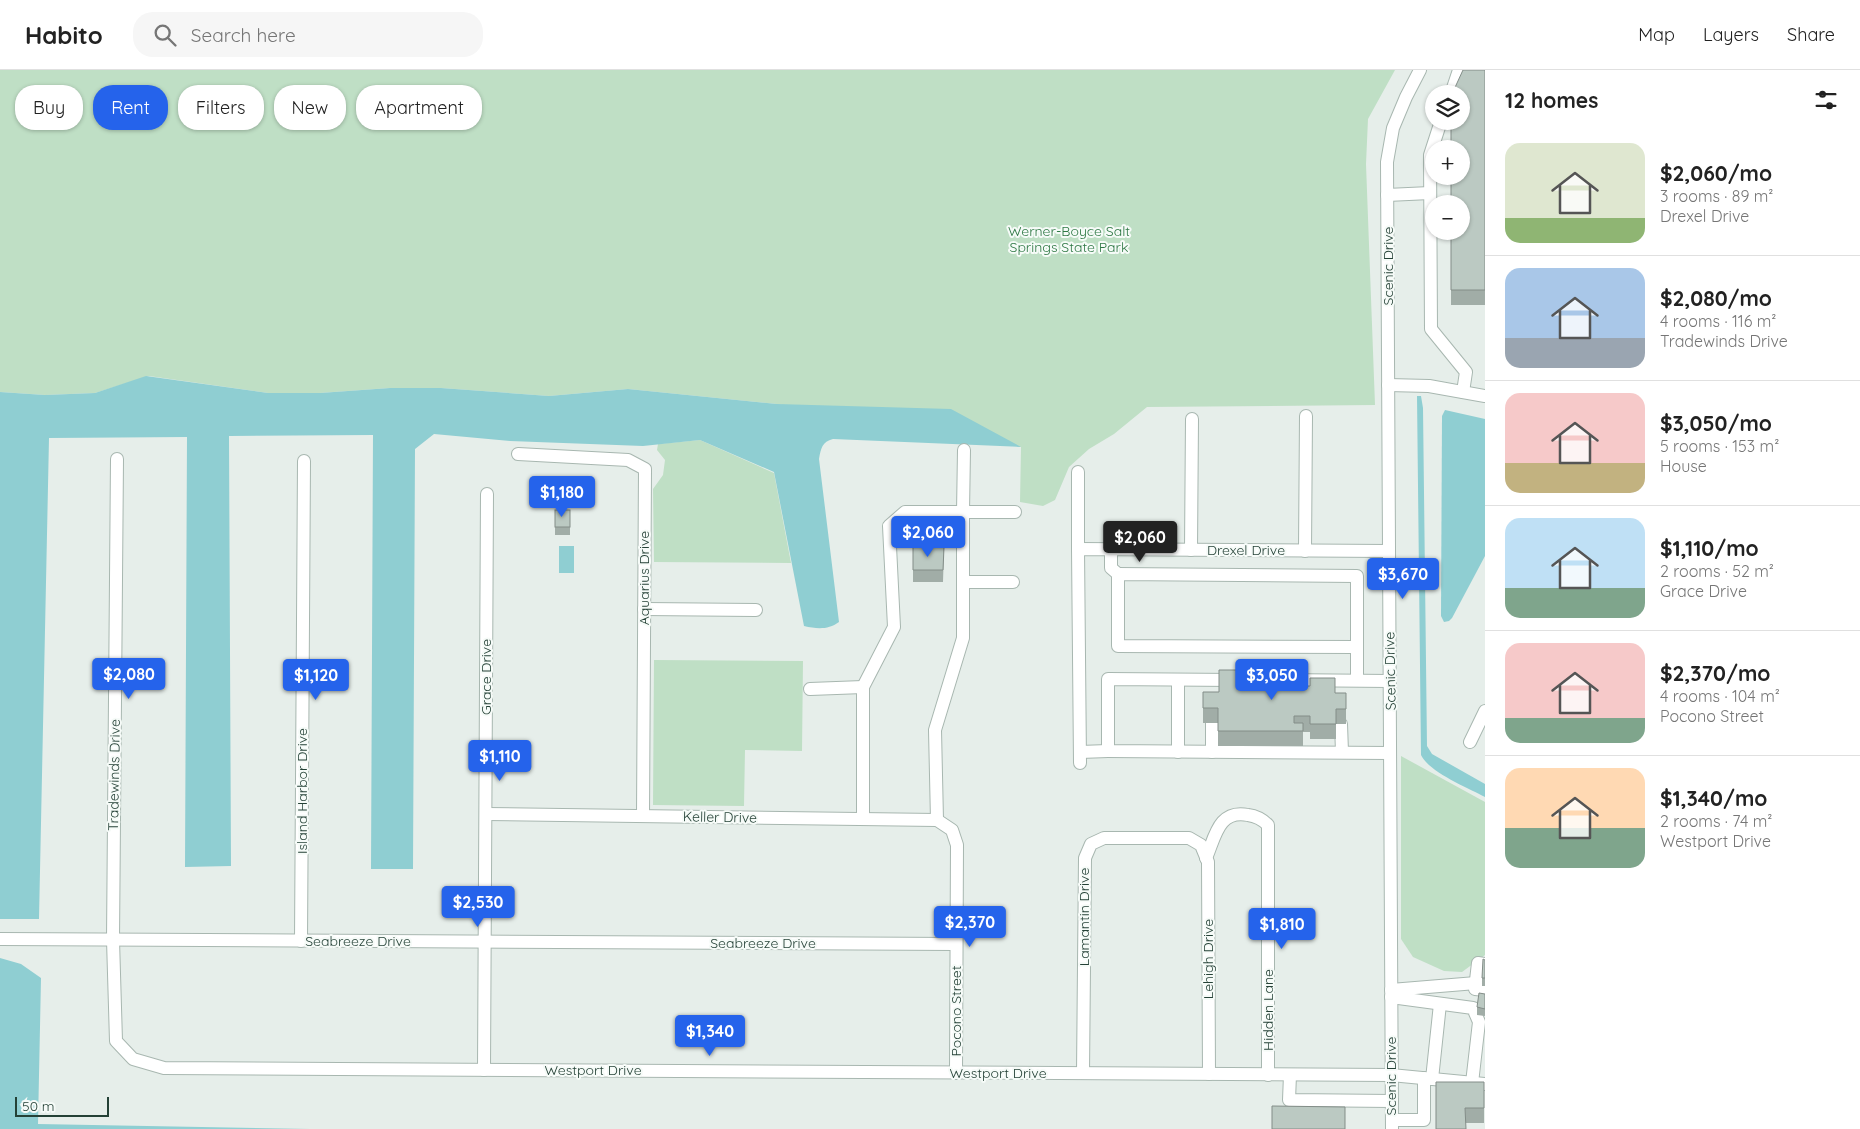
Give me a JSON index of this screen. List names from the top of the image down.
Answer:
{
  "streets": {
    "street": [
      "Scenic Drive",
      "Drexel Drive",
      "Aquarius Drive",
      "Grace Drive",
      "Tradewinds Drive",
      "Island Harbor Drive",
      "Keller Drive",
      "Lamantin Drive",
      "Seabreeze Drive",
      "Lehigh Drive",
      "Hidden Lane",
      "Pocono Street",
      "Westport Drive"
    ]
  },
  "crossings": [
    ["Scenic Drive", "Drexel Drive"],
    ["Scenic Drive", "Westport Drive"],
    ["Aquarius Drive", "Keller Drive"],
    ["Grace Drive", "Keller Drive"],
    ["Grace Drive", "Seabreeze Drive"],
    ["Grace Drive", "Westport Drive"],
    ["Tradewinds Drive", "Seabreeze Drive"],
    ["Tradewinds Drive", "Westport Drive"],
    ["Island Harbor Drive", "Seabreeze Drive"],
    ["Keller Drive", "Pocono Street"],
    ["Lamantin Drive", "Lehigh Drive"],
    ["Lamantin Drive", "Westport Drive"],
    ["Seabreeze Drive", "Pocono Street"],
    ["Seabreeze Drive", "Westport Drive"],
    ["Lehigh Drive", "Hidden Lane"],
    ["Lehigh Drive", "Westport Drive"],
    ["Hidden Lane", "Westport Drive"],
    ["Pocono Street", "Westport Drive"]
  ],
  "parks": ["Werner-Boyce Salt Springs State Park"],
  "scale_bar": "50 m",
  "page": {
    "header": "Habito",
    "search": "Search here",
    "nav": ["Map", "Layers", "Share"],
    "heading": "12 homes",
    "map_buttons": ["+", "−"],
    "chip": [
      "Buy",
      "Rent",
      "Filters",
      "New",
      "Apartment"
    ],
    "list": [
      {
        "name": "$2,060/mo",
        "note": "3 rooms · 89 m² · Drexel Drive"
      },
      {
        "name": "$2,080/mo",
        "note": "4 rooms · 116 m² · Tradewinds Drive"
      },
      {
        "name": "$3,050/mo",
        "note": "5 rooms · 153 m² · House"
      },
      {
        "name": "$1,110/mo",
        "note": "2 rooms · 52 m² · Grace Drive"
      },
      {
        "name": "$2,370/mo",
        "note": "4 rooms · 104 m² · Pocono Street"
      },
      {
        "name": "$1,340/mo",
        "note": "2 rooms · 74 m² · Westport Drive"
      }
    ],
    "price": [
      "$1,180",
      "$2,060",
      "$2,060",
      "$3,670",
      "$2,080",
      "$1,120",
      "$3,050",
      "$1,110",
      "$2,530",
      "$2,370",
      "$1,810",
      "$1,340"
    ],
    "scale": "50 m"
  }
}
